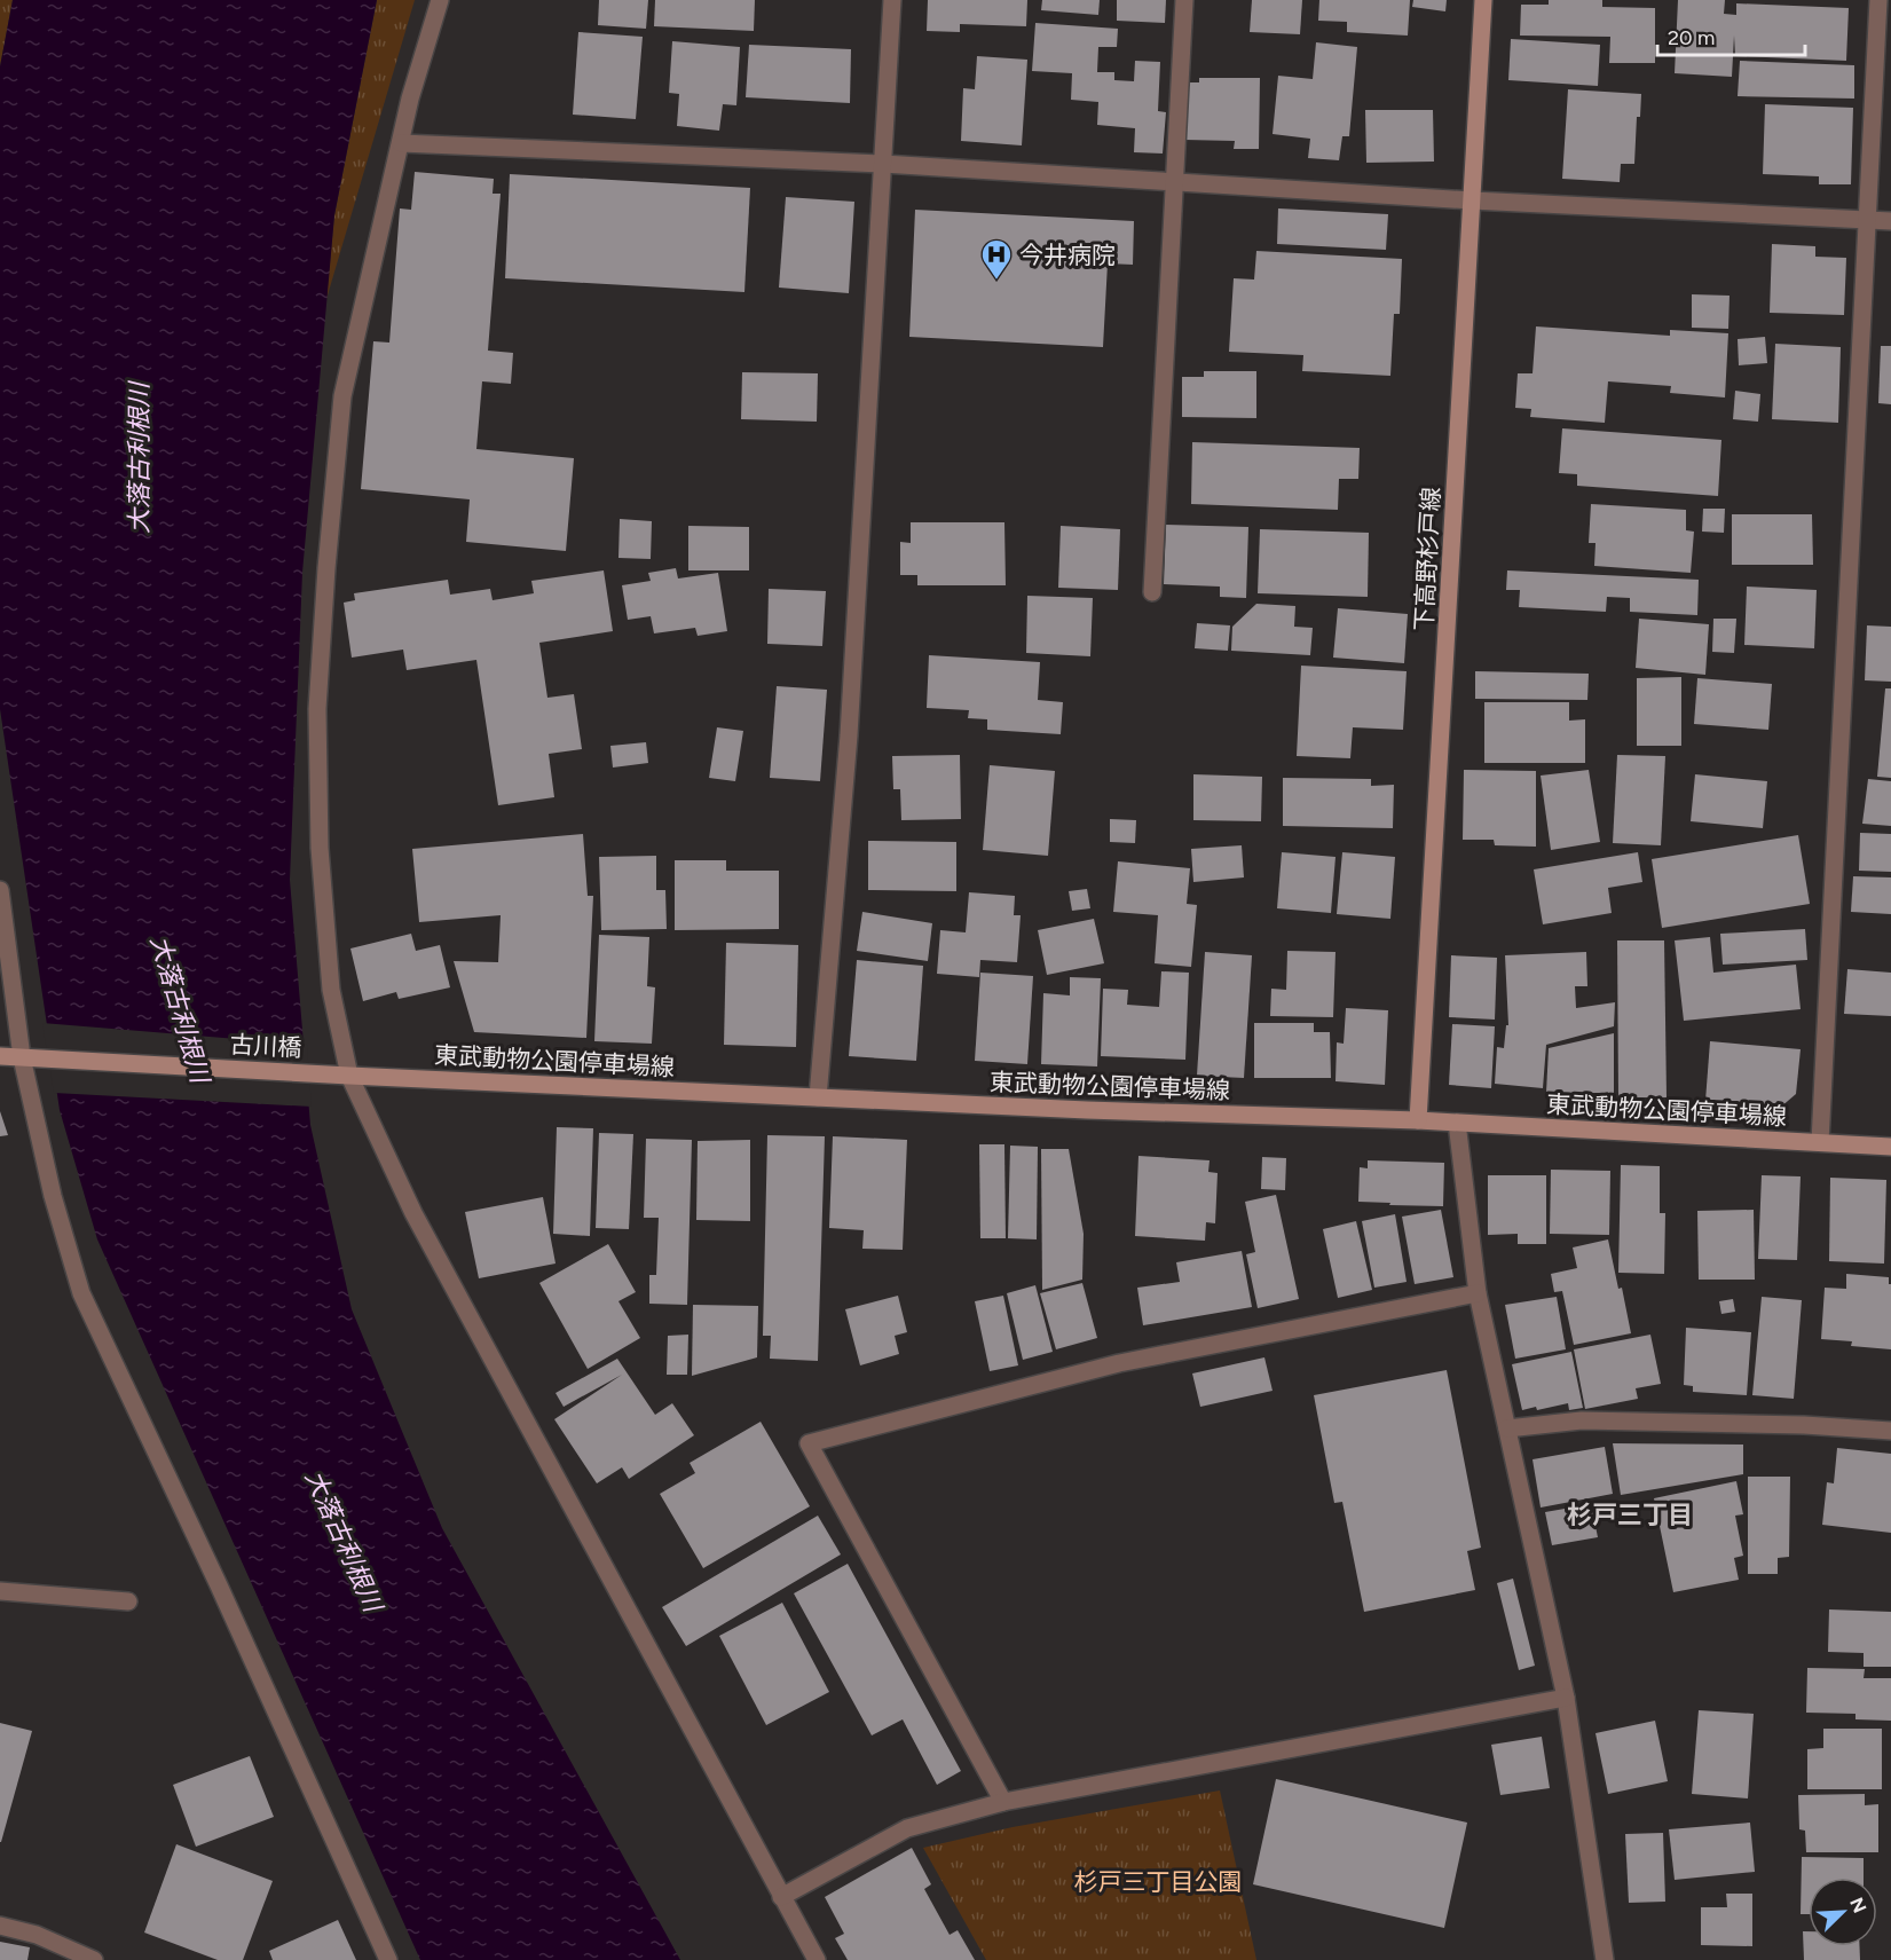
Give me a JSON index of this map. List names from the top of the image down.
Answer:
{
  "streets": {
    "main road": ["下高野杉戸線", "古川橋", "東武動物公園停車場線"]
  },
  "crossings": [
    ["下高野杉戸線", "東武動物公園停車場線"],
    ["古川橋", "東武動物公園停車場線"]
  ],
  "districts": ["杉戸三丁目"],
  "water": ["大落古利根川"],
  "parks": ["杉戸三丁目公園"],
  "places": {
    "hospital": ["今井病院"]
  },
  "scale_bar": "20 m",
  "north": "top right"
}
